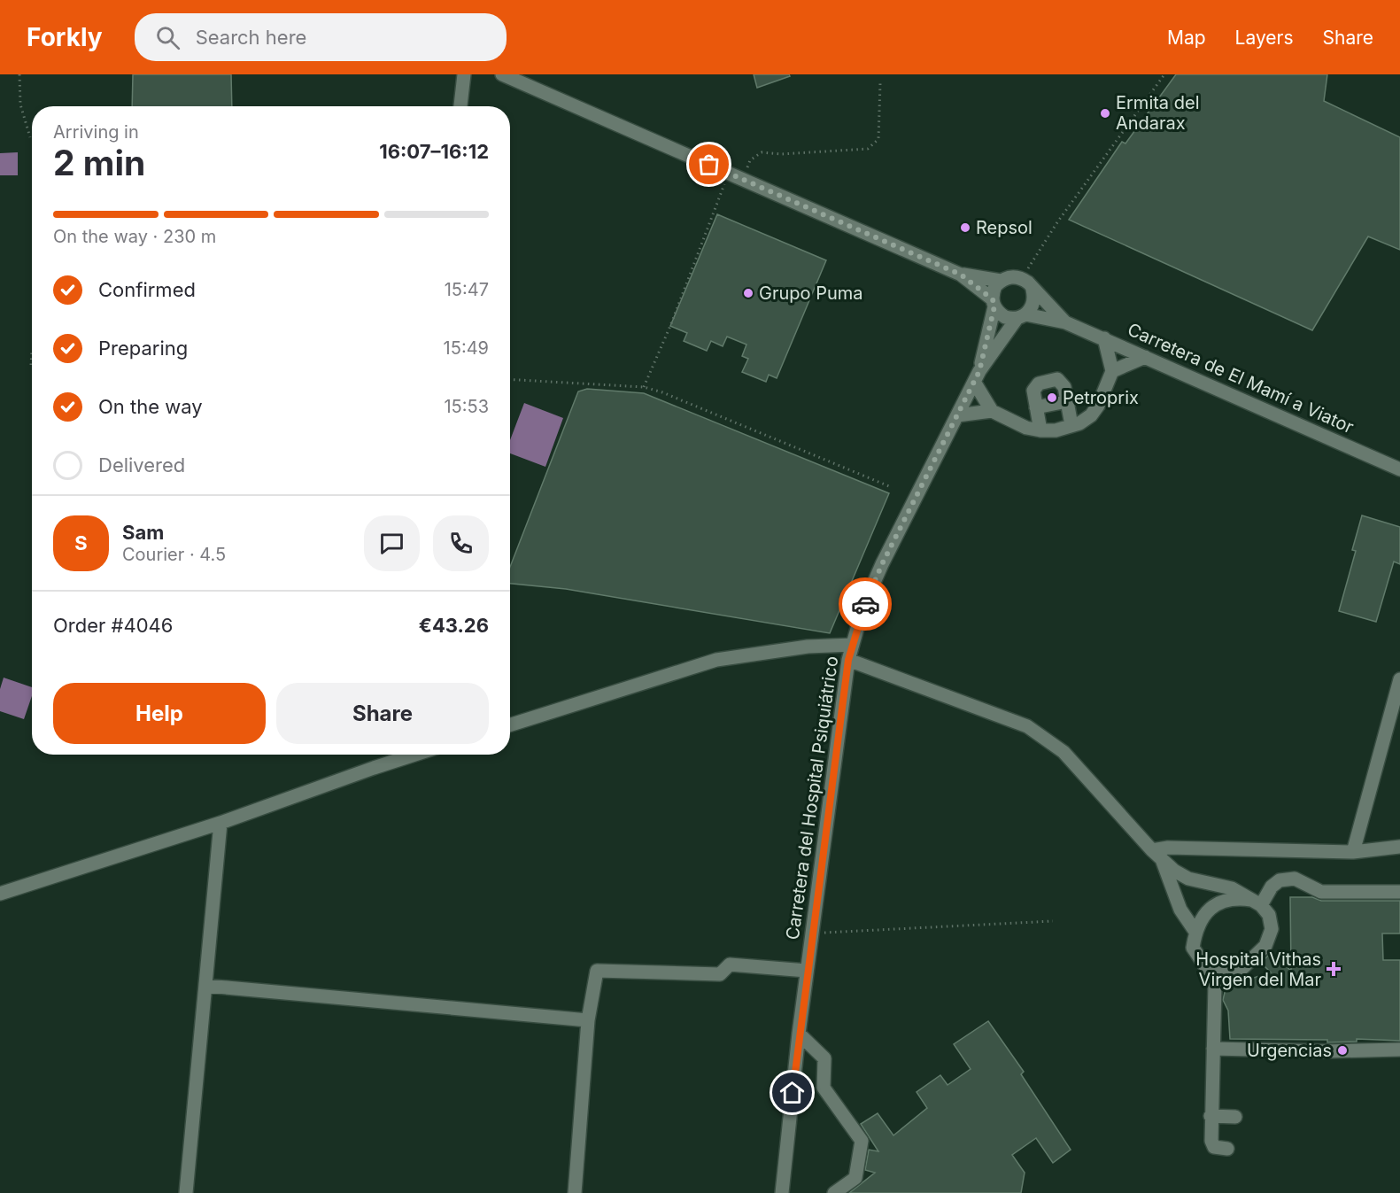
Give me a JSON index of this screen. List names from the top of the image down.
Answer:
{
  "streets": {
    "street": ["Carretera de El Mamí a Viator", "Carretera del Hospital Psiquiátrico"]
  },
  "places": {
    "other": [
      "Ermita del Andarax",
      "Repsol",
      "Grupo Puma",
      "Petroprix",
      "Urgencias"
    ],
    "health": ["Hospital Vithas Virgen del Mar"]
  },
  "page": {
    "header": "Forkly",
    "search": "Search here",
    "nav": ["Map", "Layers", "Share"],
    "heading": ["2 min", "Arriving in", "16:07–16:12"],
    "panel": [
      "Sam",
      "Courier · 4.5",
      "Order #4046",
      "€43.26"
    ],
    "bar": "On the way · 230 m",
    "list": [
      ["Confirmed", "15:47"],
      ["Preparing", "15:49"],
      ["On the way", "15:53"],
      "Delivered"
    ],
    "round": "S",
    "buttons": ["Help", "Share"]
  }
}
